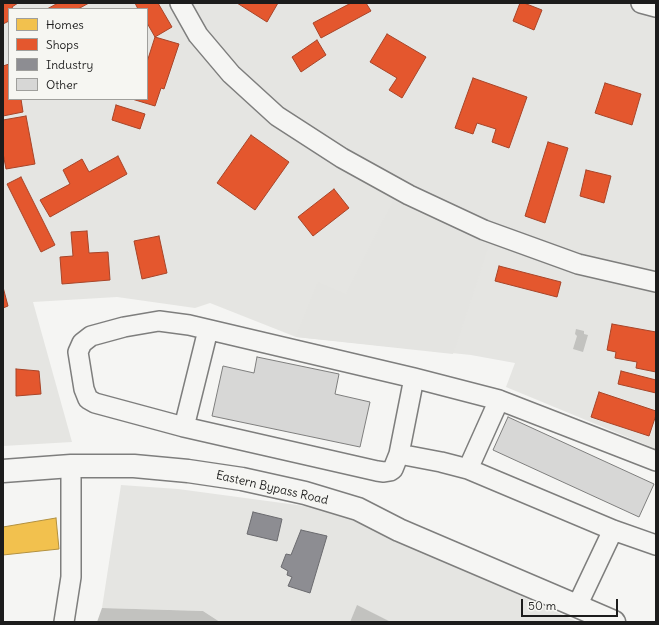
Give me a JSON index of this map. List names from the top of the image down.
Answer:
{
  "streets": {
    "main road": ["Eastern Bypass Road"]
  },
  "legend": [
    "Homes",
    "Shops",
    "Industry",
    "Other"
  ],
  "scale_bar": "50 m"
}
